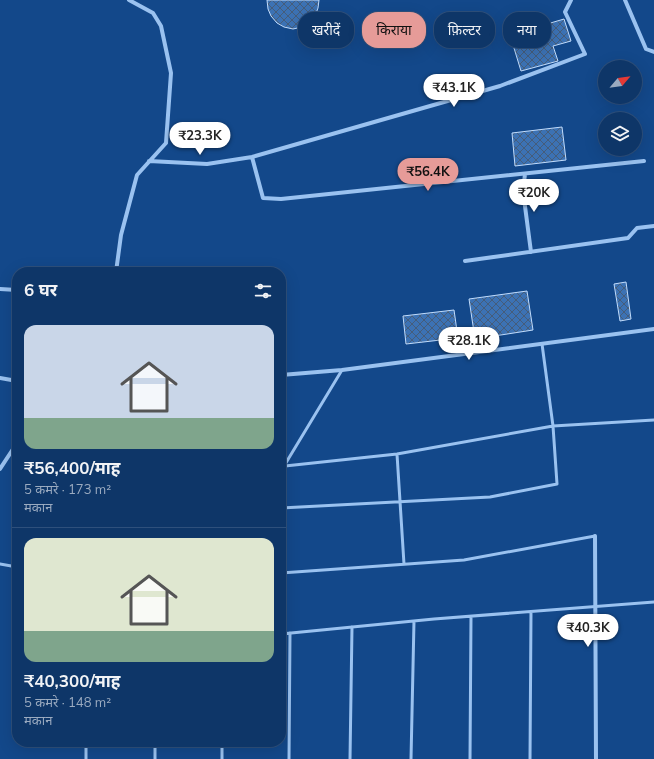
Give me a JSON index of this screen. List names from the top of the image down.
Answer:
{
  "north": "top right",
  "page": {
    "chip": [
      "खरीदें",
      "किराया",
      "फ़िल्टर",
      "नया"
    ],
    "price": [
      "₹43.1K",
      "₹23.3K",
      "₹56.4K",
      "₹20K",
      "₹28.1K",
      "₹40.3K"
    ],
    "heading": "6 घर",
    "list": [
      {
        "name": "₹56,400/माह",
        "note": "5 कमरे · 173 m² · मकान"
      },
      {
        "name": "₹40,300/माह",
        "note": "5 कमरे · 148 m² · मकान"
      }
    ]
  }
}
